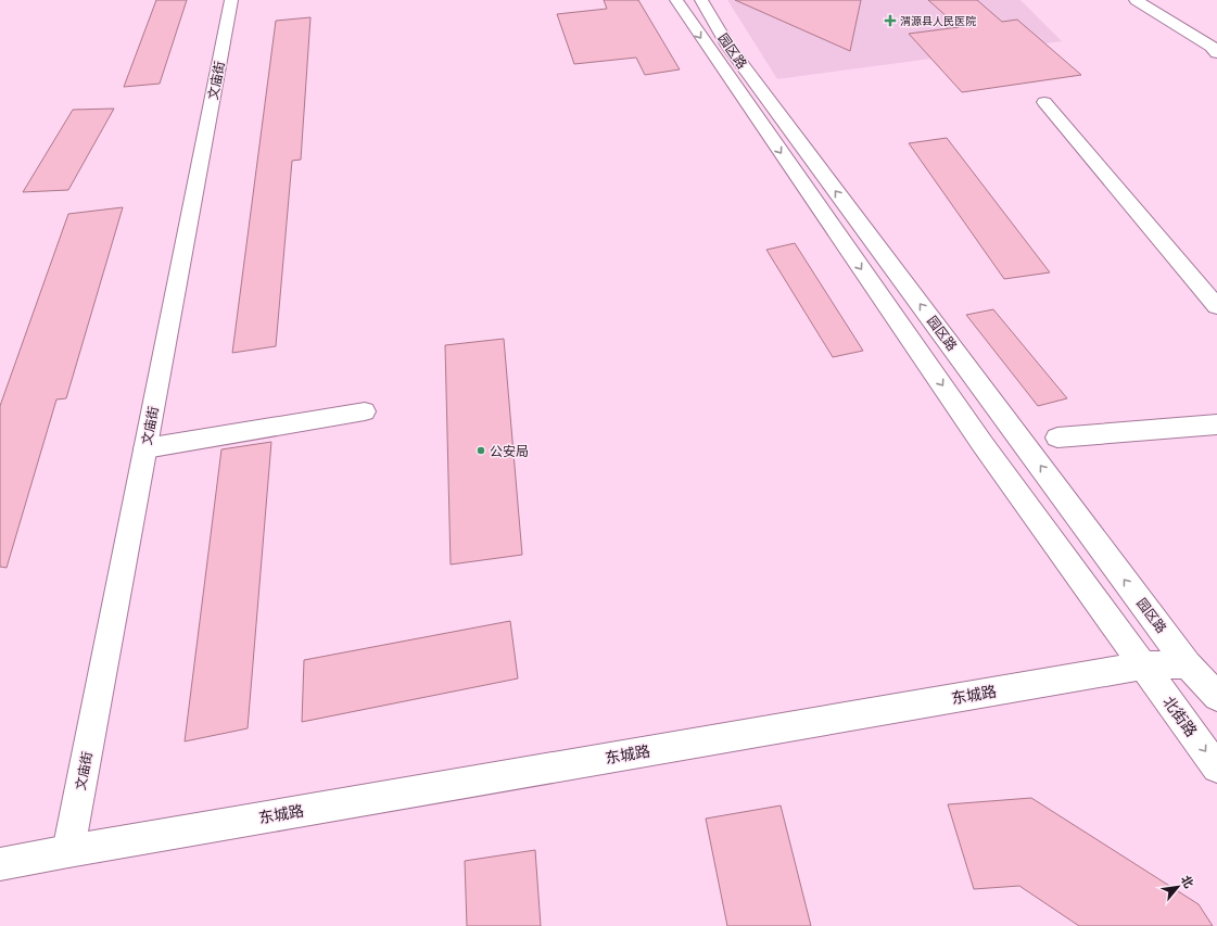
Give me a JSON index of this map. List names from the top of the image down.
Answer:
{
  "streets": {
    "main road": [
      "园区路",
      "文庙街",
      "东城路",
      "北街路"
    ]
  },
  "crossings": [
    ["园区路", "东城路"],
    ["园区路", "北街路"],
    ["文庙街", "东城路"],
    ["东城路", "北街路"]
  ],
  "places": {
    "health": ["渭源县人民医院"],
    "other": ["公安局"]
  },
  "north": "top right"
}
